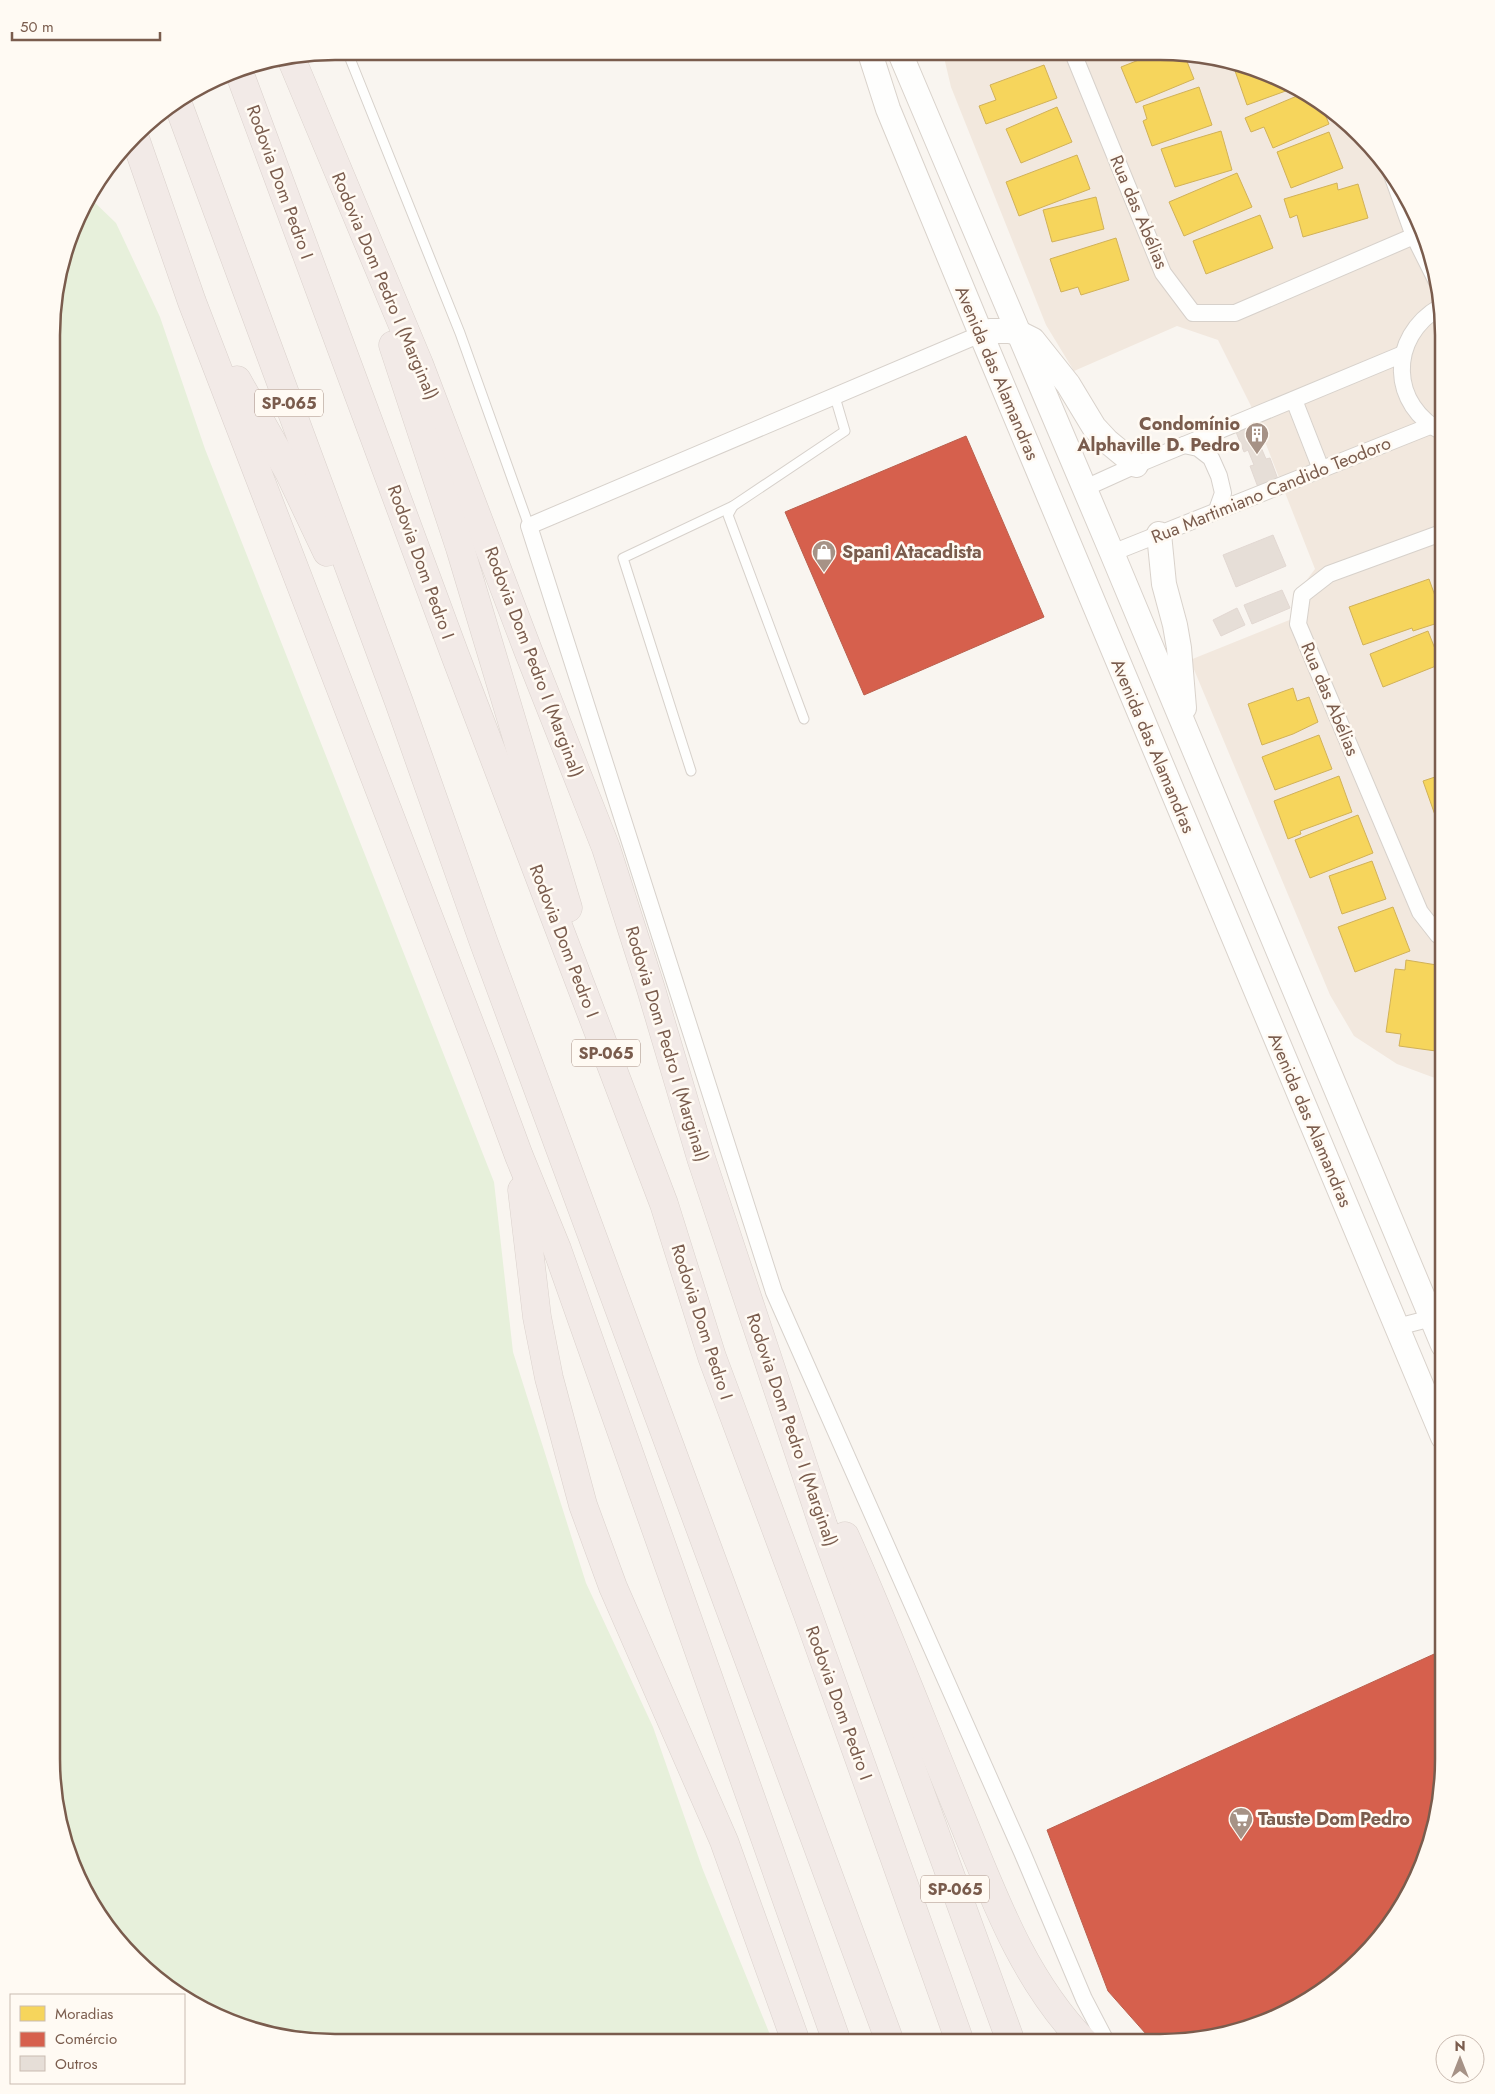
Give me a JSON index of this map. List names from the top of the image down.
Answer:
{
  "streets": {
    "highway": ["Rodovia Dom Pedro I", "Rodovia Dom Pedro I (Marginal)", "SP-065"],
    "street": ["Rua das Abélias", "Avenida das Alamandras", "Rua Martimiano Candido Teodoro"]
  },
  "crossings": [
    ["Avenida das Alamandras", "Rua Martimiano Candido Teodoro"]
  ],
  "places": {
    "building": ["Condomínio Alphaville D. Pedro"],
    "shop": ["Spani Atacadista"],
    "supermarket": ["Tauste Dom Pedro"]
  },
  "legend": ["Moradias", "Comércio", "Outros"],
  "scale_bar": "50 m",
  "north": "top"
}
